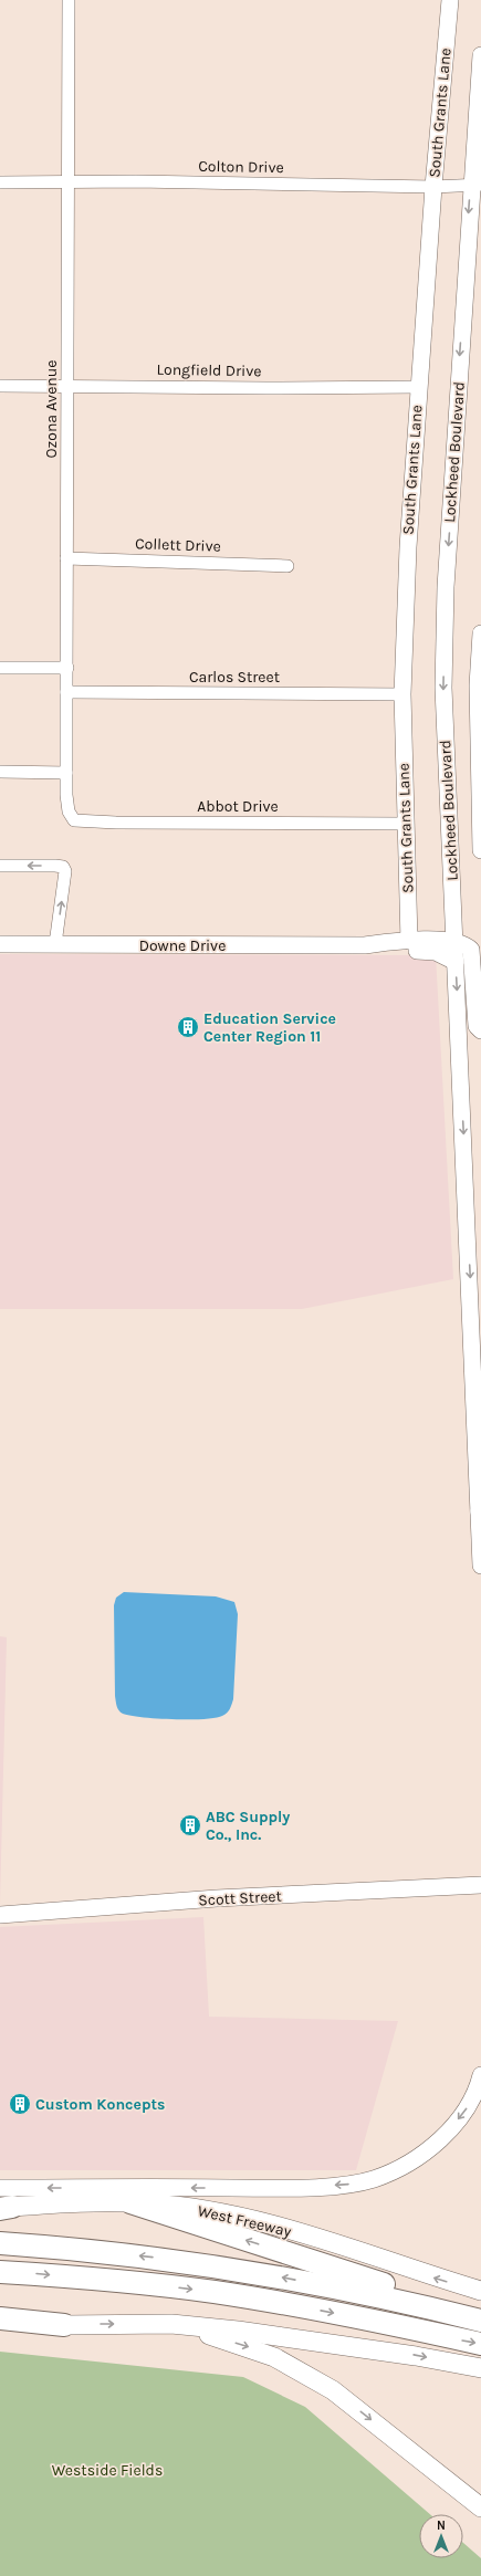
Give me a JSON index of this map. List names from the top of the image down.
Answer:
{
  "streets": {
    "main road": [
      "South Grants Lane",
      "Lockheed Boulevard",
      "Downe Drive",
      "Scott Street",
      "West Freeway"
    ],
    "street": [
      "Colton Drive",
      "Longfield Drive",
      "Ozona Avenue",
      "Collett Drive",
      "Carlos Street",
      "Abbot Drive"
    ]
  },
  "crossings": [
    ["South Grants Lane", "Colton Drive"],
    ["South Grants Lane", "Longfield Drive"],
    ["South Grants Lane", "Carlos Street"],
    ["South Grants Lane", "Abbot Drive"],
    ["South Grants Lane", "Downe Drive"],
    ["Colton Drive", "Ozona Avenue"],
    ["Colton Drive", "Lockheed Boulevard"],
    ["Longfield Drive", "Ozona Avenue"],
    ["Ozona Avenue", "Collett Drive"],
    ["Ozona Avenue", "Carlos Street"],
    ["Ozona Avenue", "Abbot Drive"],
    ["Lockheed Boulevard", "Downe Drive"]
  ],
  "one_way": ["Lockheed Boulevard"],
  "parks": ["Westside Fields"],
  "places": {
    "building": ["Education Service Center Region 11", "ABC Supply Co., Inc.", "Custom Koncepts"]
  },
  "north": "top"
}
